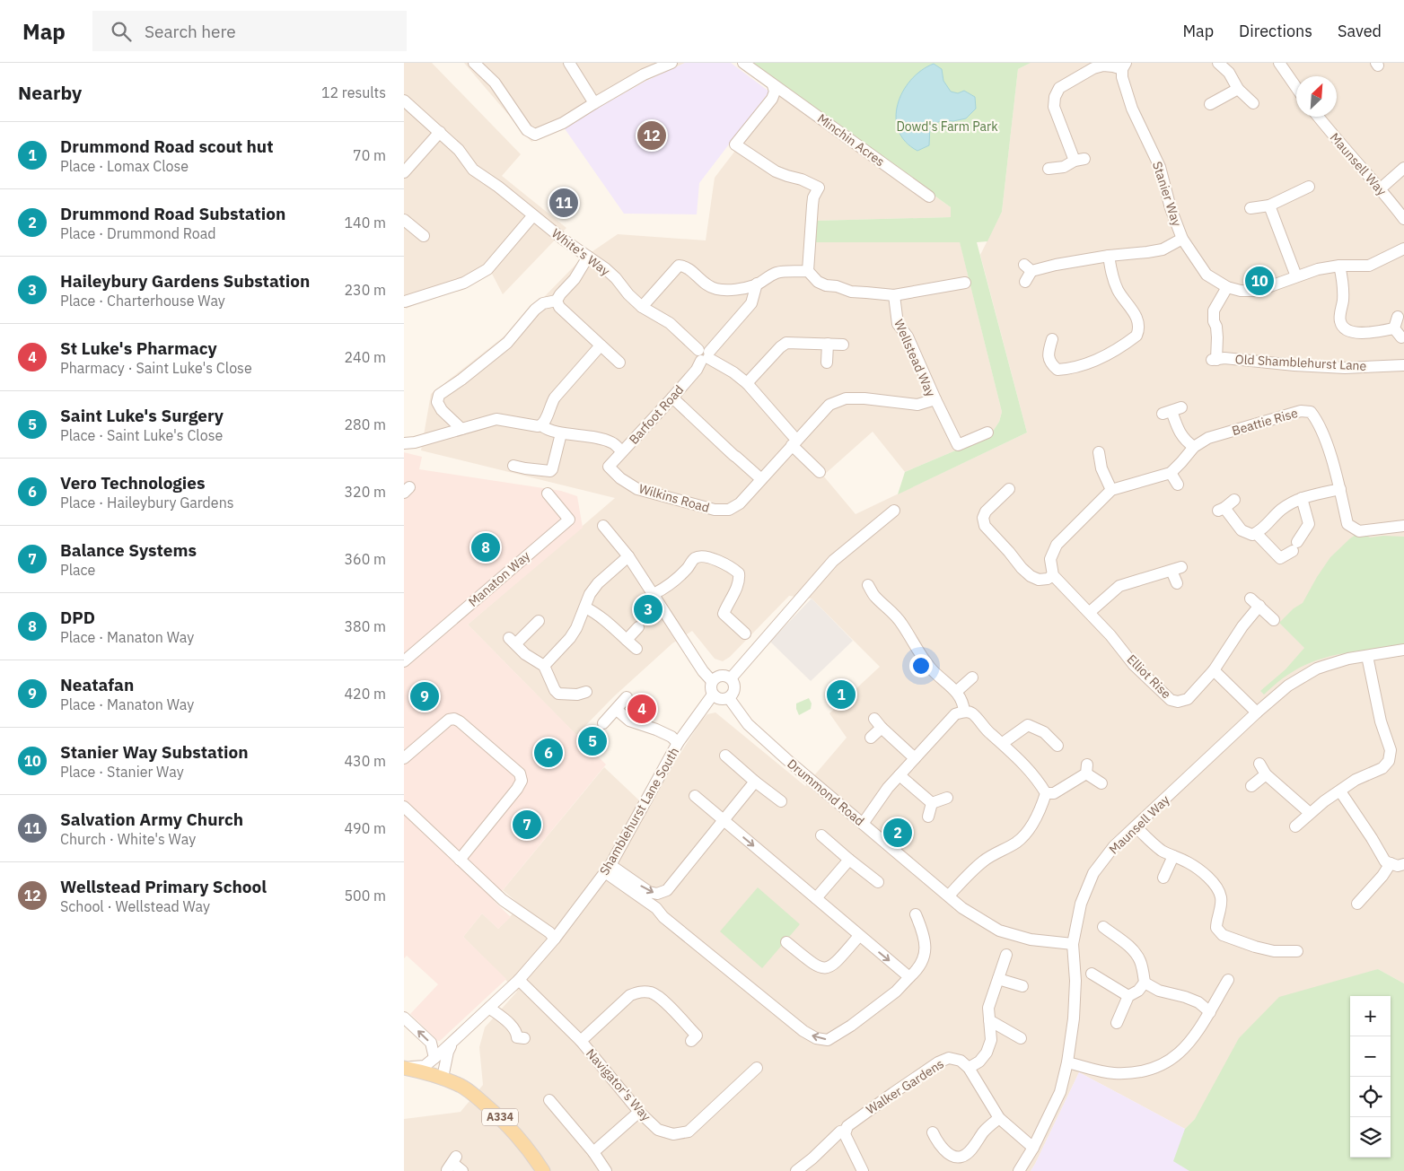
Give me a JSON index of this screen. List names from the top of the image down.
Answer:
{
  "streets": {
    "main road": ["A334"],
    "street": [
      "Minchin Acres",
      "Maunsell Way",
      "Stanier Way",
      "White's Way",
      "Wellstead Way",
      "Old Shamblehurst Lane",
      "Barfoot Road",
      "Beattie Rise",
      "Wilkins Road",
      "Manaton Way",
      "Elliot Rise",
      "Drummond Road",
      "Shamblehurst Lane South",
      "Navigator's Way",
      "Walker Gardens"
    ]
  },
  "crossings": [
    ["Maunsell Way", "Drummond Road"],
    ["Stanier Way", "Old Shamblehurst Lane"],
    ["White's Way", "Wellstead Way"],
    ["White's Way", "Barfoot Road"],
    ["White's Way", "Wilkins Road"],
    ["Wellstead Way", "Wilkins Road"],
    ["Barfoot Road", "Wilkins Road"],
    ["Drummond Road", "Shamblehurst Lane South"],
    ["Shamblehurst Lane South", "Navigator's Way"],
    ["Shamblehurst Lane South", "A334"]
  ],
  "parks": ["Dowd's Farm Park"],
  "north": "top right",
  "page": {
    "header": "Map",
    "search": "Search here",
    "nav": ["Map", "Directions", "Saved"],
    "heading": ["Nearby", "12 results"],
    "pins": [
      "12",
      "11",
      "10",
      "8",
      "3",
      "1",
      "9",
      "4",
      "5",
      "6",
      "7",
      "2"
    ],
    "list": [
      {
        "mark": "1",
        "name": "Drummond Road scout hut",
        "note": "Place · Lomax Close",
        "value": "70 m"
      },
      {
        "mark": "2",
        "name": "Drummond Road Substation",
        "note": "Place · Drummond Road",
        "value": "140 m"
      },
      {
        "mark": "3",
        "name": "Haileybury Gardens Substation",
        "note": "Place · Charterhouse Way",
        "value": "230 m"
      },
      {
        "mark": "4",
        "name": "St Luke's Pharmacy",
        "note": "Pharmacy · Saint Luke's Close",
        "value": "240 m"
      },
      {
        "mark": "5",
        "name": "Saint Luke's Surgery",
        "note": "Place · Saint Luke's Close",
        "value": "280 m"
      },
      {
        "mark": "6",
        "name": "Vero Technologies",
        "note": "Place · Haileybury Gardens",
        "value": "320 m"
      },
      {
        "mark": "7",
        "name": "Balance Systems",
        "note": "Place",
        "value": "360 m"
      },
      {
        "mark": "8",
        "name": "DPD",
        "note": "Place · Manaton Way",
        "value": "380 m"
      },
      {
        "mark": "9",
        "name": "Neatafan",
        "note": "Place · Manaton Way",
        "value": "420 m"
      },
      {
        "mark": "10",
        "name": "Stanier Way Substation",
        "note": "Place · Stanier Way",
        "value": "430 m"
      },
      {
        "mark": "11",
        "name": "Salvation Army Church",
        "note": "Church · White's Way",
        "value": "490 m"
      },
      {
        "mark": "12",
        "name": "Wellstead Primary School",
        "note": "School · Wellstead Way",
        "value": "500 m"
      }
    ],
    "map_buttons": ["+", "−"]
  }
}
